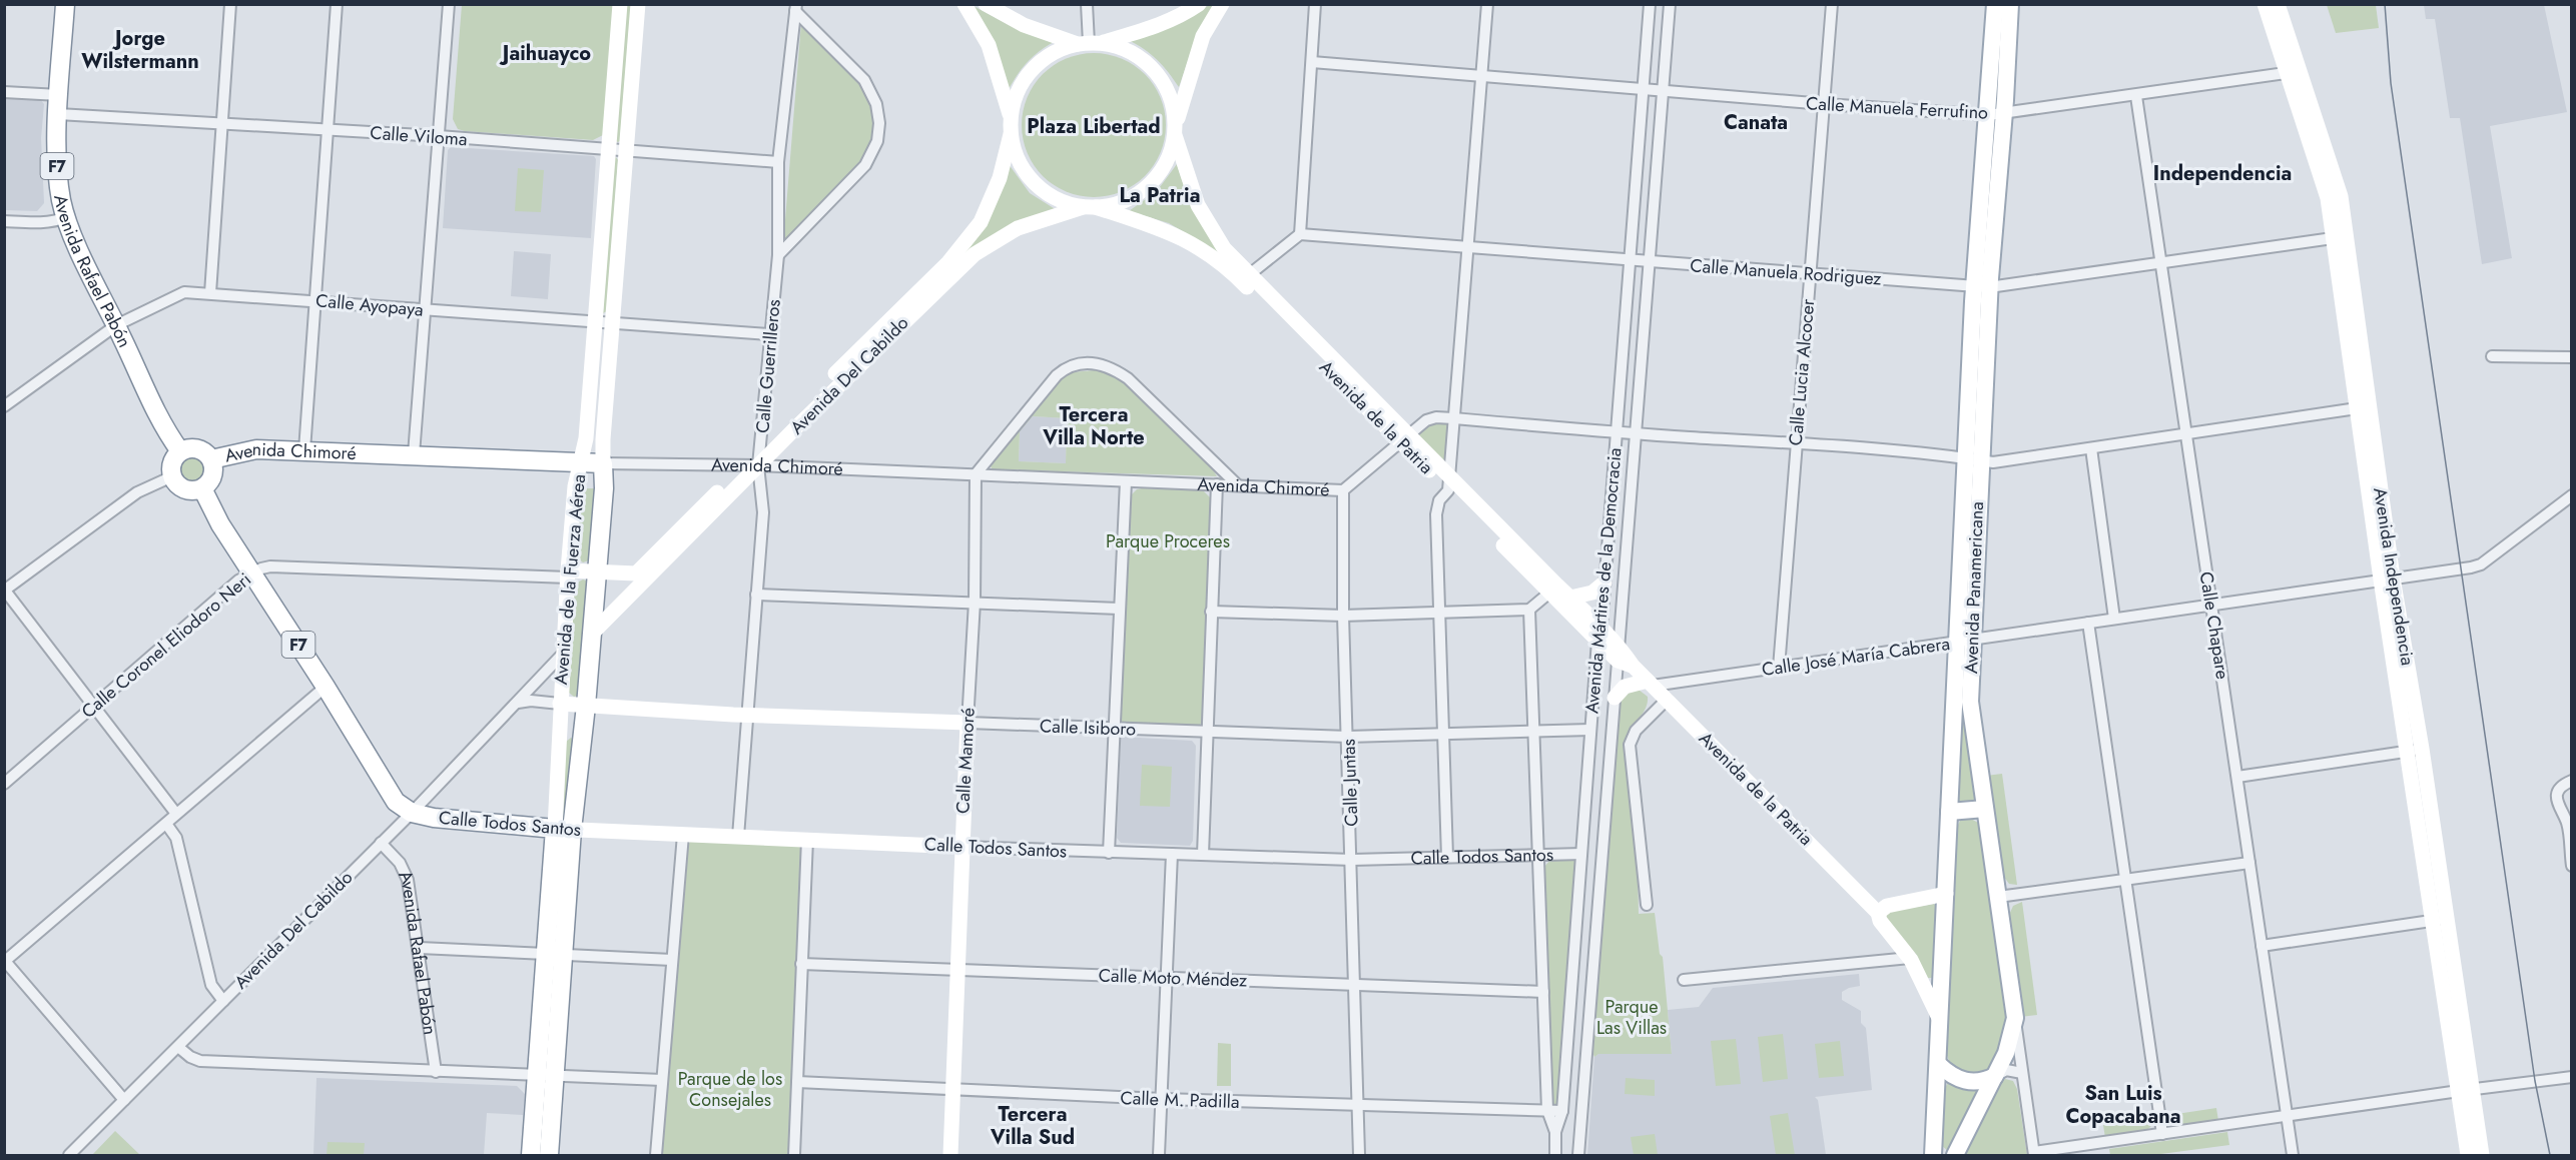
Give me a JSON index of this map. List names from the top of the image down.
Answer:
{
  "streets": {
    "highway": [
      "F7",
      "Avenida Rafael Pabón",
      "Avenida Chimoré",
      "Avenida de la Fuerza Aérea",
      "Calle Todos Santos"
    ],
    "main road": [
      "Avenida Del Cabildo",
      "Avenida de la Patria",
      "Avenida Independencia",
      "Avenida Panamericana",
      "Calle Isiboro",
      "Calle Mamoré"
    ],
    "street": [
      "Calle Manuela Ferrufino",
      "Calle Viloma",
      "Calle Manuela Rodriguez",
      "Calle Ayopaya",
      "Calle Guerrilleros",
      "Calle Lucia Alcocer",
      "Avenida Mártires de la Democracia",
      "Calle Chapare",
      "Calle Coronel Eliodoro Neri",
      "Calle José María Cabrera",
      "Calle Juntas",
      "Calle Moto Méndez",
      "Calle M. Padilla"
    ]
  },
  "crossings": [
    ["Calle Manuela Ferrufino", "Calle Lucia Alcocer"],
    ["Calle Manuela Ferrufino", "Avenida Independencia"],
    ["Calle Manuela Ferrufino", "Avenida Mártires de la Democracia"],
    ["Calle Manuela Ferrufino", "Avenida Panamericana"],
    ["Calle Manuela Ferrufino", "Calle Chapare"],
    ["Calle Viloma", "Avenida Rafael Pabón"],
    ["Calle Viloma", "Calle Guerrilleros"],
    ["Calle Viloma", "Avenida de la Fuerza Aérea"],
    ["F7", "Avenida Rafael Pabón"],
    ["F7", "Avenida Del Cabildo"],
    ["F7", "Avenida Chimoré"],
    ["F7", "Calle Coronel Eliodoro Neri"],
    ["F7", "Calle Todos Santos"],
    ["Avenida Rafael Pabón", "Calle Ayopaya"],
    ["Avenida Rafael Pabón", "Avenida Del Cabildo"],
    ["Avenida Rafael Pabón", "Avenida Chimoré"],
    ["Calle Manuela Rodriguez", "Calle Lucia Alcocer"],
    ["Calle Manuela Rodriguez", "Avenida Independencia"],
    ["Calle Manuela Rodriguez", "Avenida Mártires de la Democracia"],
    ["Calle Manuela Rodriguez", "Avenida Panamericana"],
    ["Calle Manuela Rodriguez", "Calle Chapare"],
    ["Calle Ayopaya", "Calle Guerrilleros"],
    ["Calle Ayopaya", "Avenida de la Fuerza Aérea"],
    ["Calle Guerrilleros", "Avenida Del Cabildo"],
    ["Calle Lucia Alcocer", "Calle José María Cabrera"],
    ["Avenida Del Cabildo", "Avenida de la Patria"],
    ["Avenida Del Cabildo", "Avenida Chimoré"],
    ["Avenida Del Cabildo", "Avenida de la Fuerza Aérea"],
    ["Avenida Del Cabildo", "Calle Coronel Eliodoro Neri"],
    ["Avenida Del Cabildo", "Calle Todos Santos"],
    ["Avenida de la Patria", "Avenida Mártires de la Democracia"],
    ["Avenida de la Patria", "Avenida Panamericana"],
    ["Avenida de la Patria", "Calle José María Cabrera"],
    ["Avenida Chimoré", "Avenida de la Fuerza Aérea"],
    ["Avenida Chimoré", "Calle Mamoré"],
    ["Avenida Chimoré", "Calle Juntas"],
    ["Avenida Independencia", "Calle José María Cabrera"],
    ["Avenida de la Fuerza Aérea", "Calle Coronel Eliodoro Neri"],
    ["Avenida de la Fuerza Aérea", "Calle Isiboro"],
    ["Avenida de la Fuerza Aérea", "Calle Todos Santos"],
    ["Avenida Mártires de la Democracia", "Calle Isiboro"],
    ["Avenida Mártires de la Democracia", "Calle Todos Santos"],
    ["Avenida Mártires de la Democracia", "Calle M. Padilla"],
    ["Avenida Panamericana", "Calle José María Cabrera"],
    ["Calle Chapare", "Calle José María Cabrera"],
    ["Calle Isiboro", "Calle Mamoré"],
    ["Calle Isiboro", "Calle Juntas"],
    ["Calle Mamoré", "Calle Todos Santos"],
    ["Calle Mamoré", "Calle Moto Méndez"],
    ["Calle Mamoré", "Calle M. Padilla"],
    ["Calle Juntas", "Calle Todos Santos"],
    ["Calle Juntas", "Calle Moto Méndez"],
    ["Calle Juntas", "Calle M. Padilla"]
  ],
  "districts": [
    "Jorge Wilstermann",
    "Jaihuayco",
    "Canata",
    "Plaza Libertad",
    "Independencia",
    "La Patria",
    "Tercera Villa Norte",
    "San Luis Copacabana",
    "Tercera Villa Sud"
  ],
  "parks": ["Parque Proceres", "Parque Las Villas", "Parque de los Consejales"]
}
